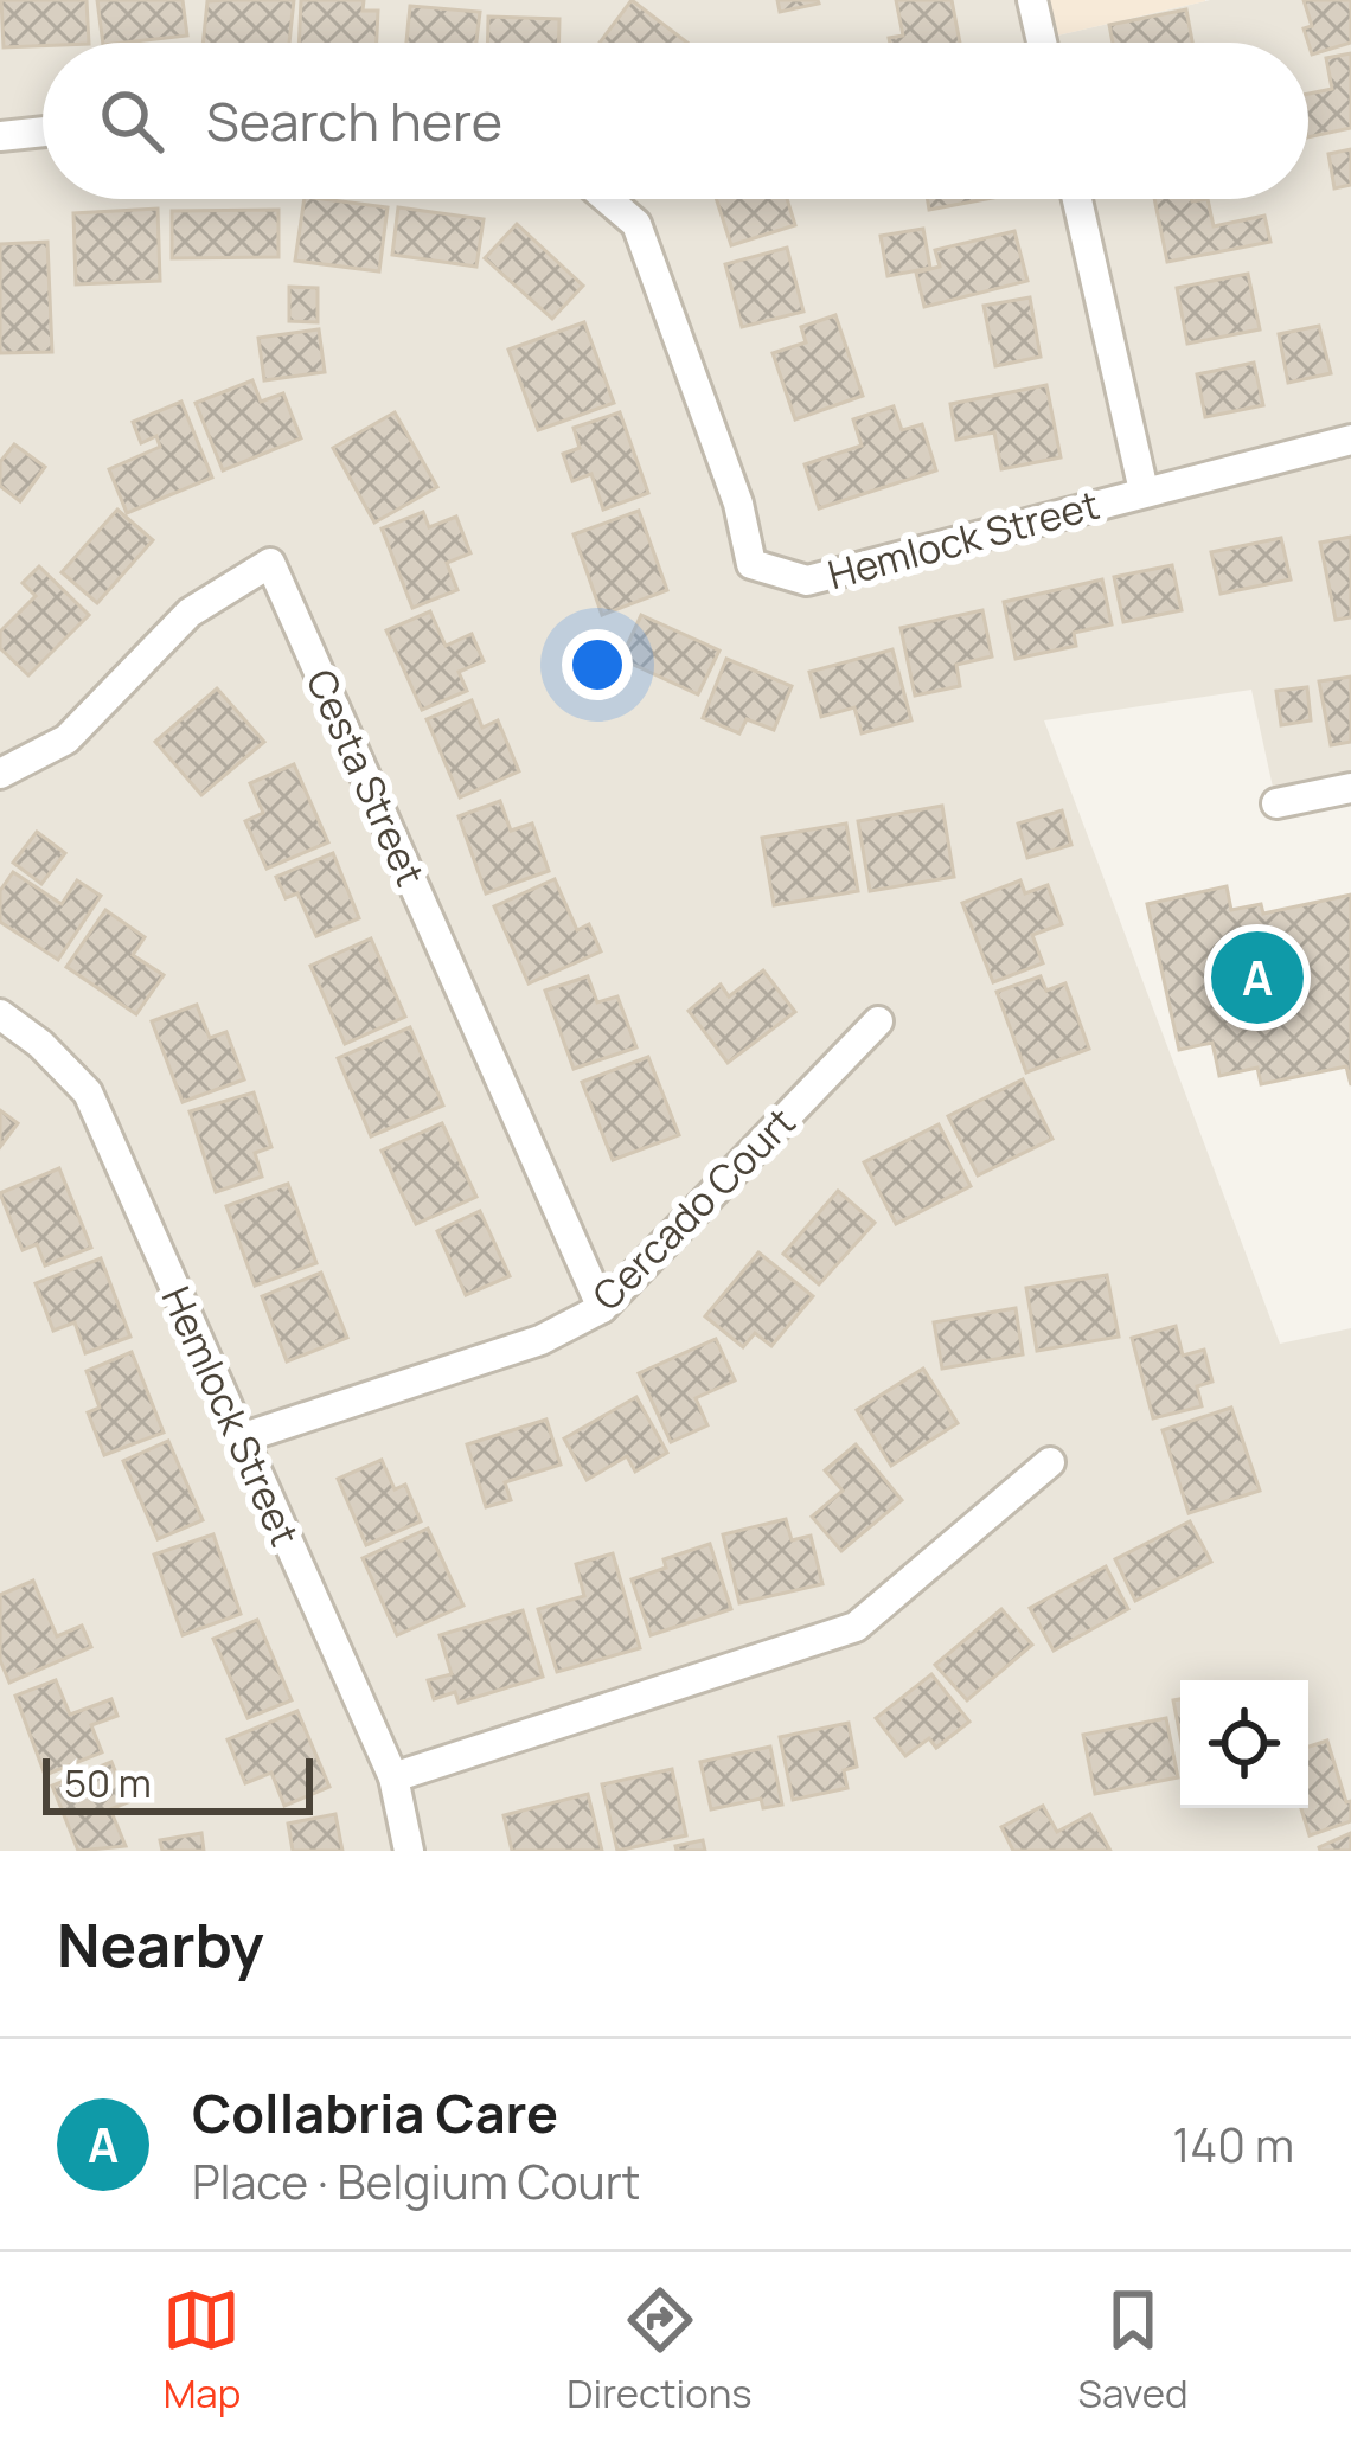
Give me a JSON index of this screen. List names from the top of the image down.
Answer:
{
  "streets": {
    "street": ["Hemlock Street", "Cesta Street", "Cercado Court"]
  },
  "crossings": [
    ["Hemlock Street", "Cercado Court"],
    ["Cesta Street", "Cercado Court"]
  ],
  "scale_bar": "50 m",
  "page": {
    "search": "Search here",
    "pins": "A",
    "scale": "50 m",
    "heading": "Nearby",
    "list": [
      {
        "mark": "A",
        "name": "Collabria Care",
        "note": "Place · Belgium Court",
        "value": "140 m"
      }
    ],
    "nav": ["Map", "Directions", "Saved"]
  }
}
